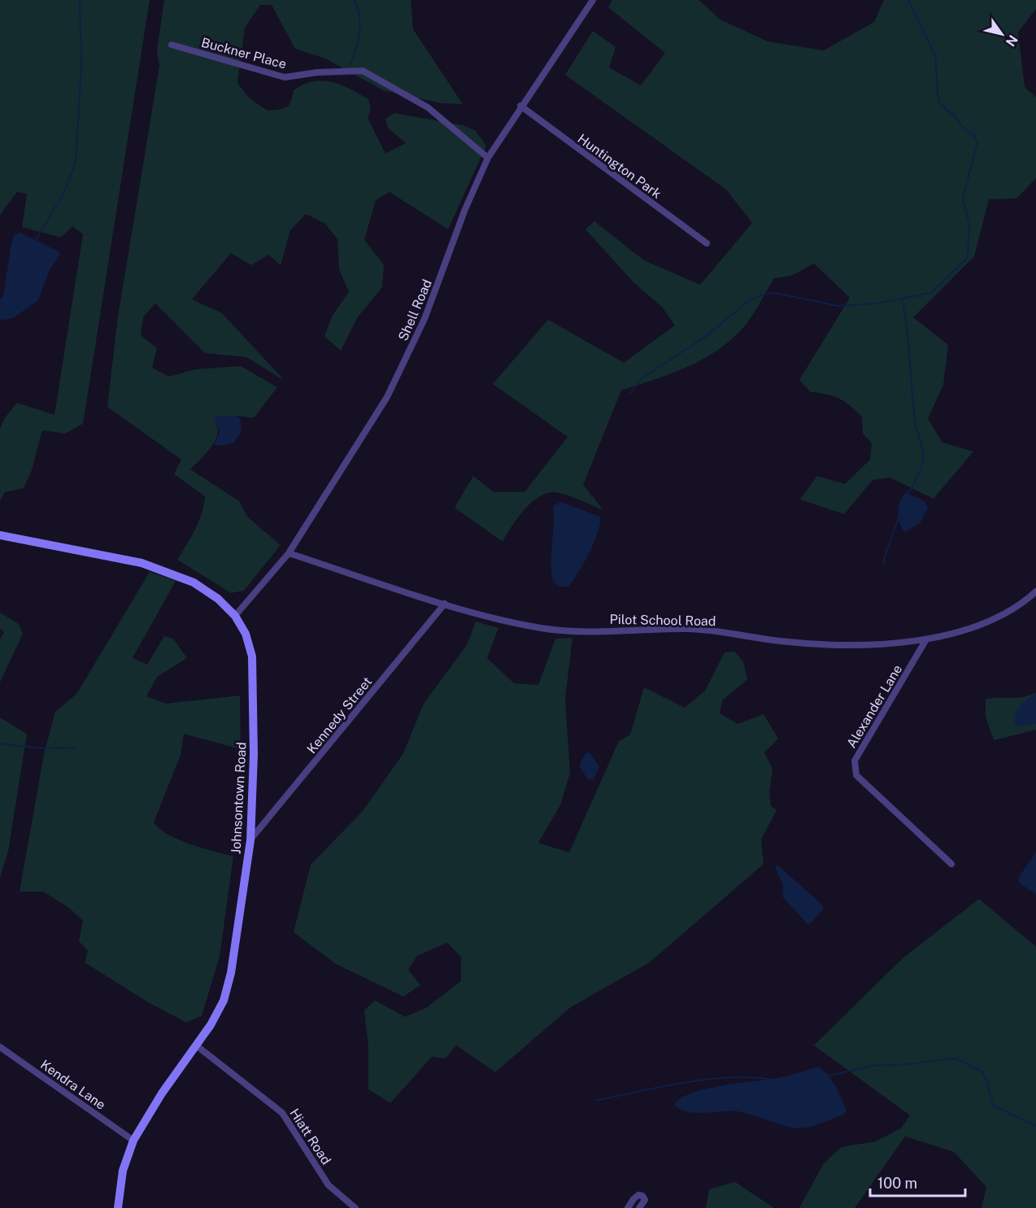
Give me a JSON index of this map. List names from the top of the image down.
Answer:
{
  "streets": {
    "street": [
      "Buckner Place",
      "Huntington Park",
      "Shell Road",
      "Pilot School Road",
      "Alexander Lane",
      "Kennedy Street",
      "Johnsontown Road",
      "Kendra Lane",
      "Hiatt Road"
    ]
  },
  "crossings": [
    ["Buckner Place", "Shell Road"],
    ["Huntington Park", "Shell Road"],
    ["Shell Road", "Pilot School Road"],
    ["Shell Road", "Johnsontown Road"],
    ["Pilot School Road", "Alexander Lane"],
    ["Pilot School Road", "Kennedy Street"],
    ["Kennedy Street", "Johnsontown Road"],
    ["Johnsontown Road", "Kendra Lane"],
    ["Johnsontown Road", "Hiatt Road"]
  ],
  "scale_bar": "100 m",
  "north": "bottom right"
}
